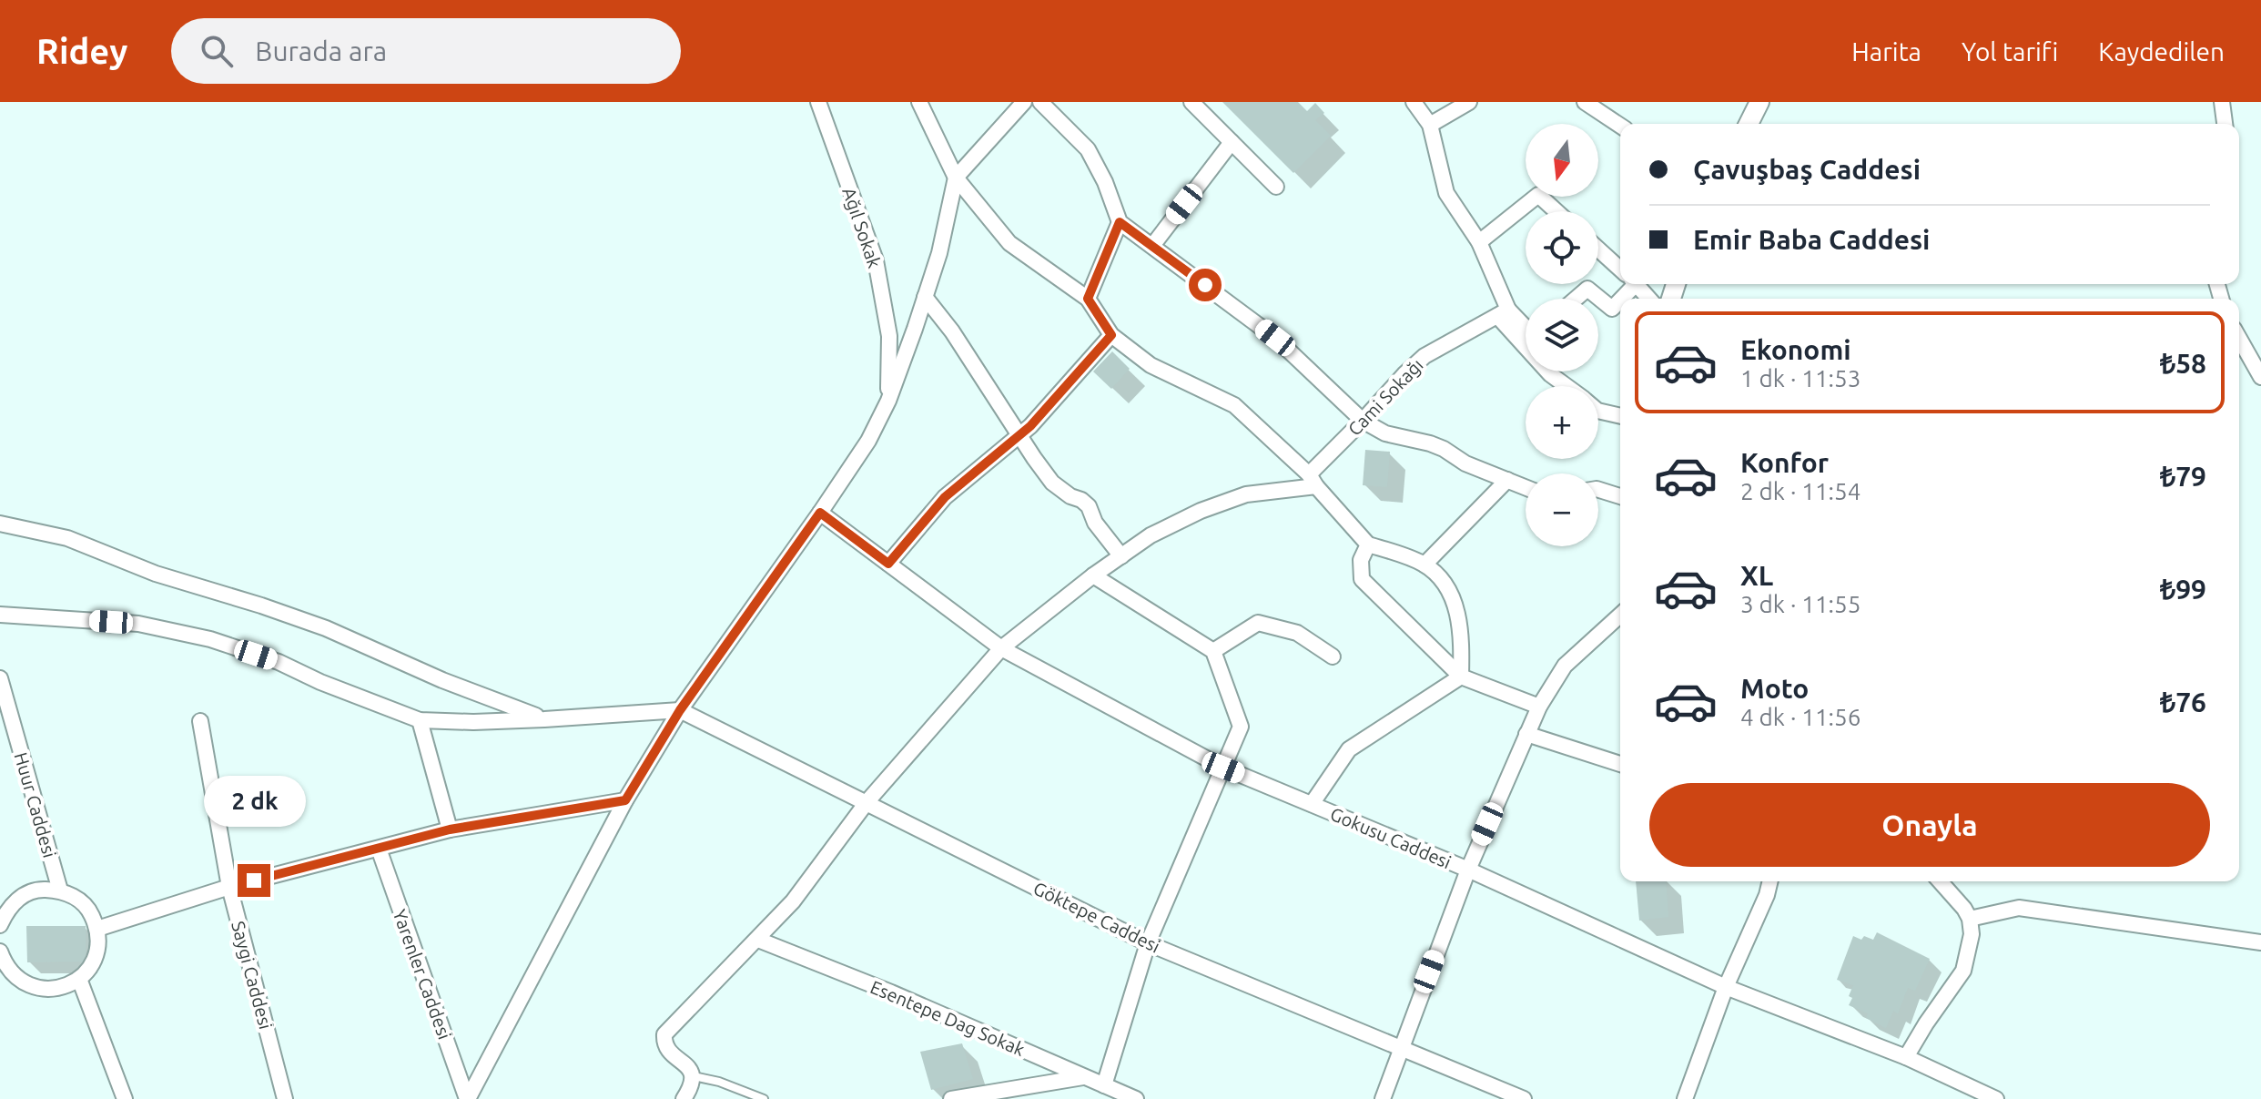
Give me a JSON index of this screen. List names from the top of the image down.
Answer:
{
  "streets": {
    "street": [
      "Ağıl Sokak",
      "Cami Sokağı",
      "Huur Caddesi",
      "Gokusu Caddesi",
      "Göktepe Caddesi",
      "Yarenler Caddesi",
      "Saygi Caddesi",
      "Esentepe Dag Sokak"
    ]
  },
  "north": "bottom",
  "page": {
    "header": "Ridey",
    "search": "Burada ara",
    "nav": ["Harita", "Yol tarifi", "Kaydedilen"],
    "map_buttons": ["+", "−"],
    "banner": ["Çavuşbaş Caddesi", "Emir Baba Caddesi"],
    "list": [
      {
        "name": "Ekonomi",
        "note": "1 dk · 11:53",
        "value": "₺58"
      },
      {
        "name": "Konfor",
        "note": "2 dk · 11:54",
        "value": "₺79"
      },
      {
        "name": "XL",
        "note": "3 dk · 11:55",
        "value": "₺99"
      },
      {
        "name": "Moto",
        "note": "4 dk · 11:56",
        "value": "₺76"
      }
    ],
    "buttons": "Onayla",
    "bubble": "2 dk"
  }
}
